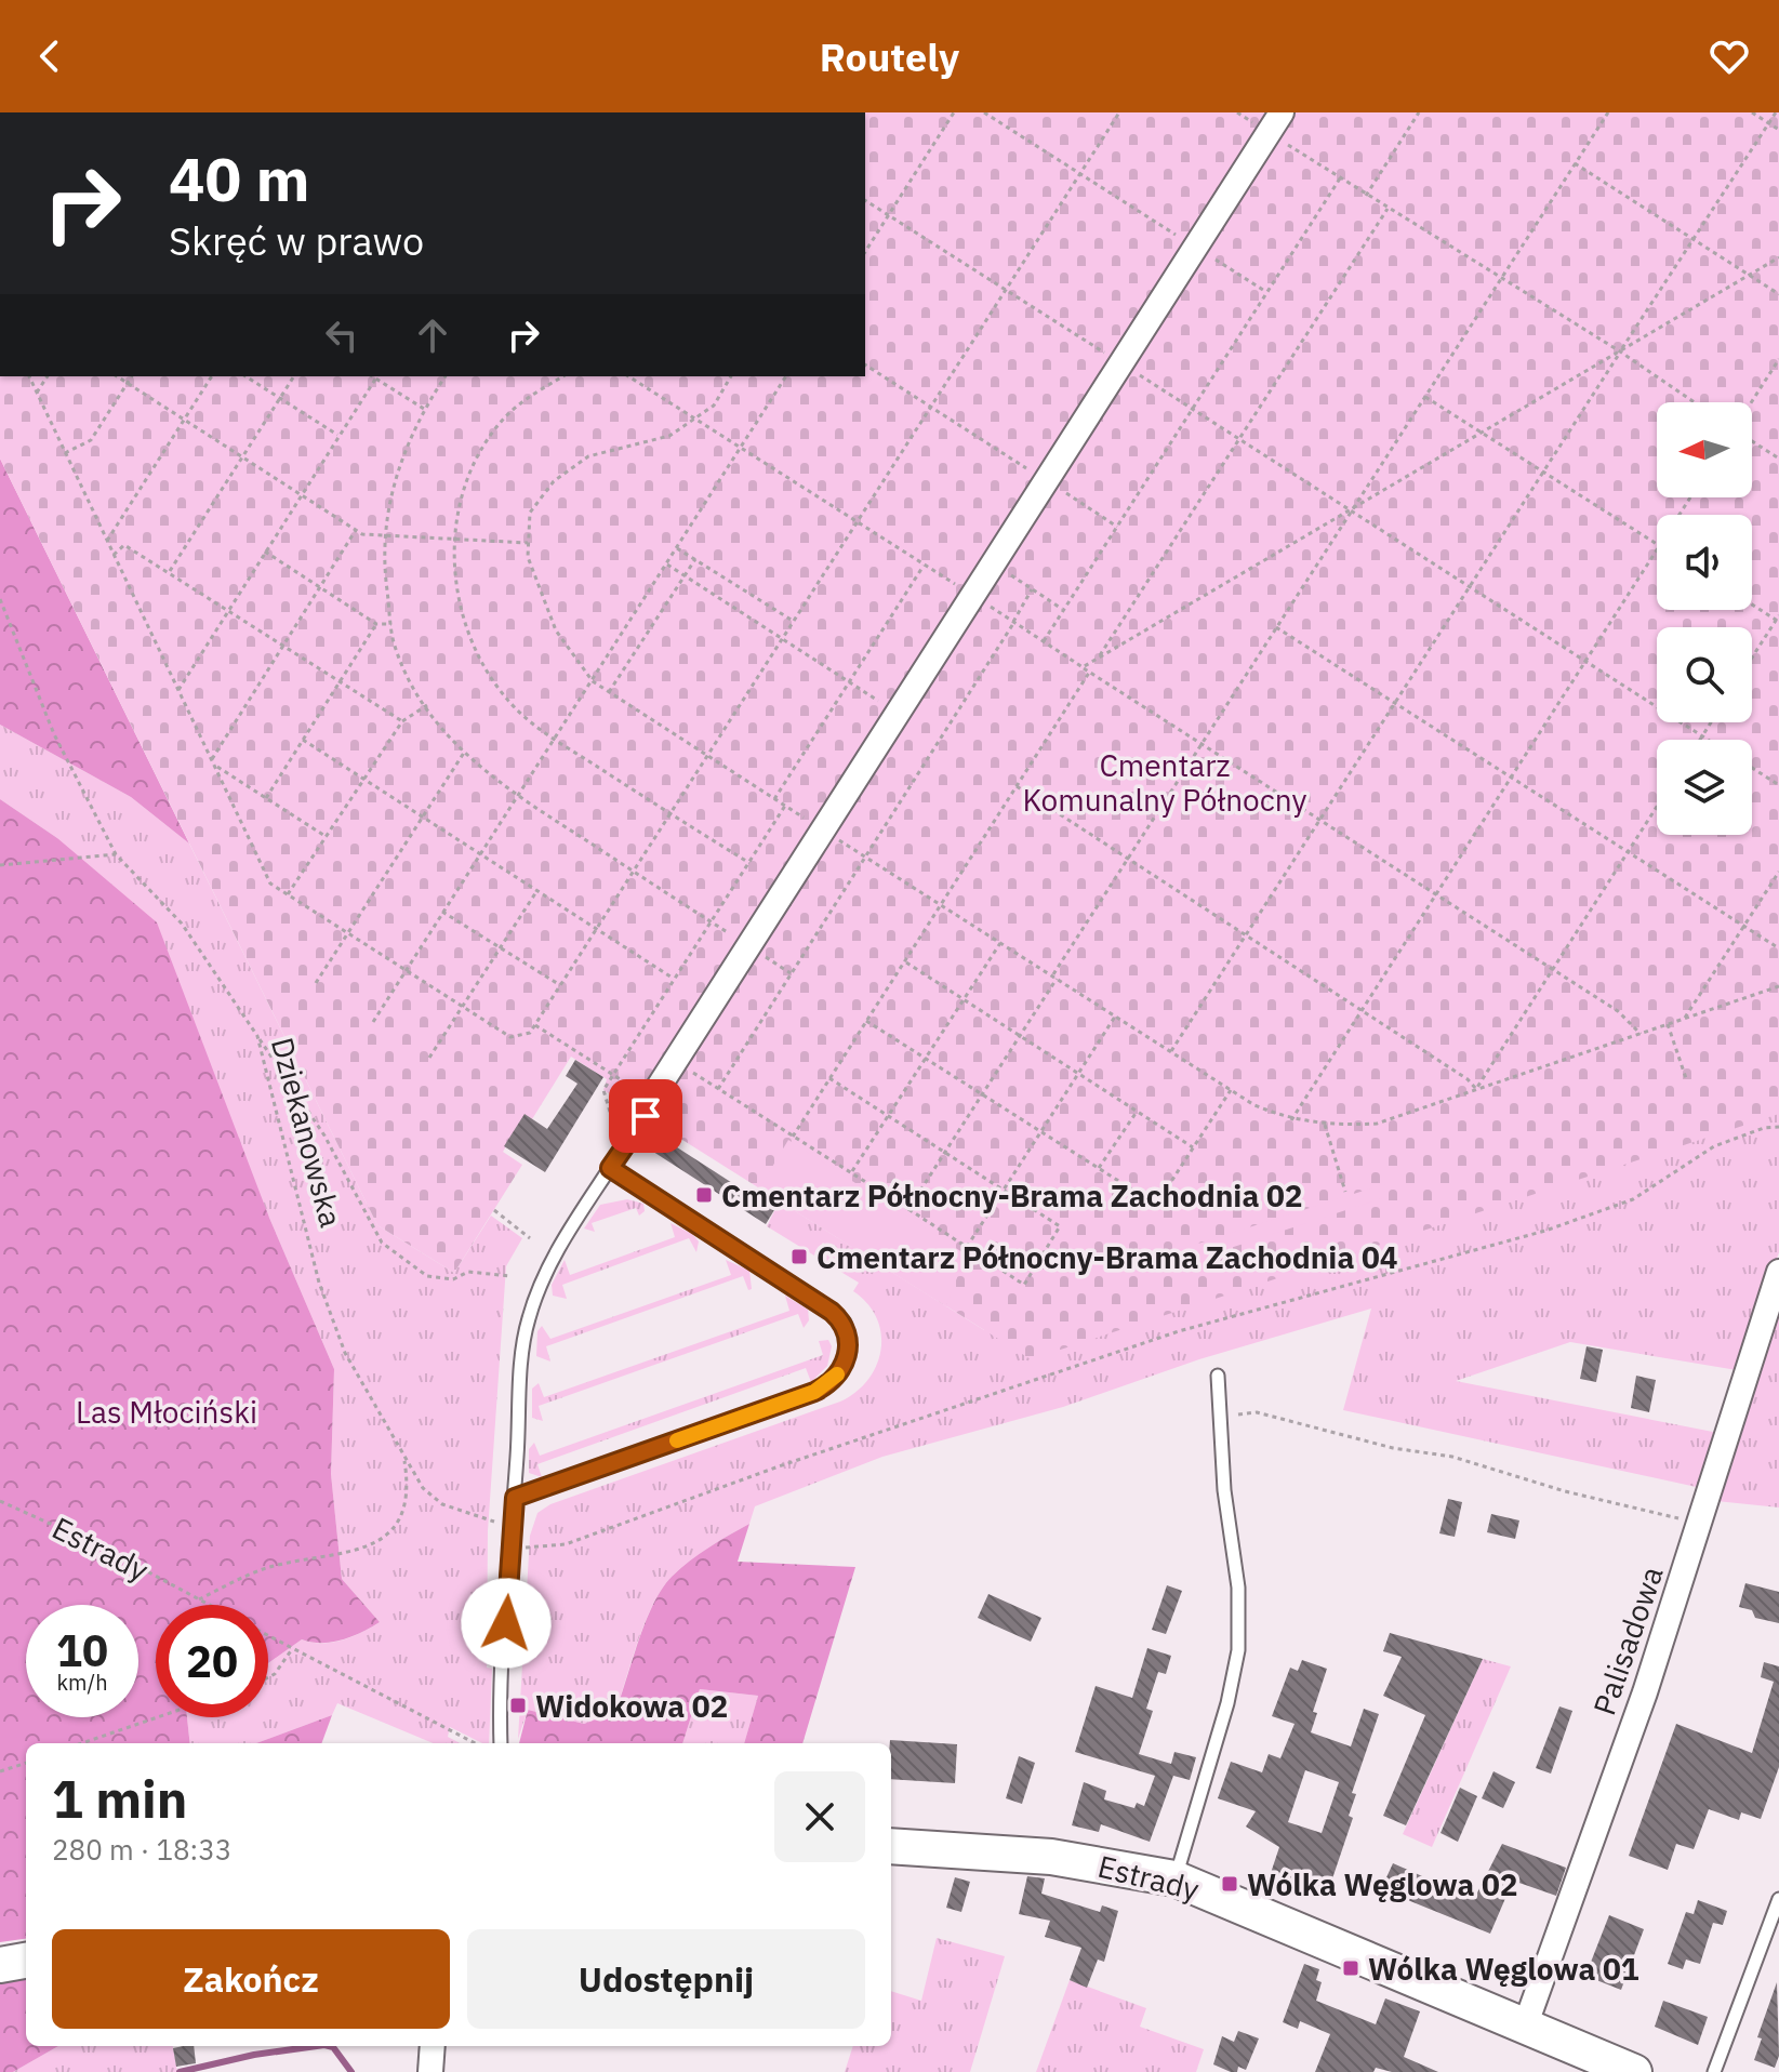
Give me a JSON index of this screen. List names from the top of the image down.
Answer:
{
  "streets": {
    "main road": ["Estrady"],
    "street": ["Palisadowa"],
    "path": ["Dziekanowska"]
  },
  "crossings": [
    ["Estrady", "Palisadowa"]
  ],
  "parks": ["Cmentarz Komunalny Północny", "Las Młociński"],
  "places": {
    "transit": [
      "Cmentarz Północny-Brama Zachodnia 02",
      "Cmentarz Północny-Brama Zachodnia 04",
      "Widokowa 02",
      "Wólka Węglowa 02",
      "Wólka Węglowa 01"
    ]
  },
  "north": "left",
  "page": {
    "header": "Routely",
    "turn": ["40 m", "Skręć w prawo"],
    "speed": "10 km/h",
    "limit": "20",
    "heading": ["1 min", "280 m · 18:33"],
    "buttons": ["Zakończ", "Udostępnij"]
  }
}
